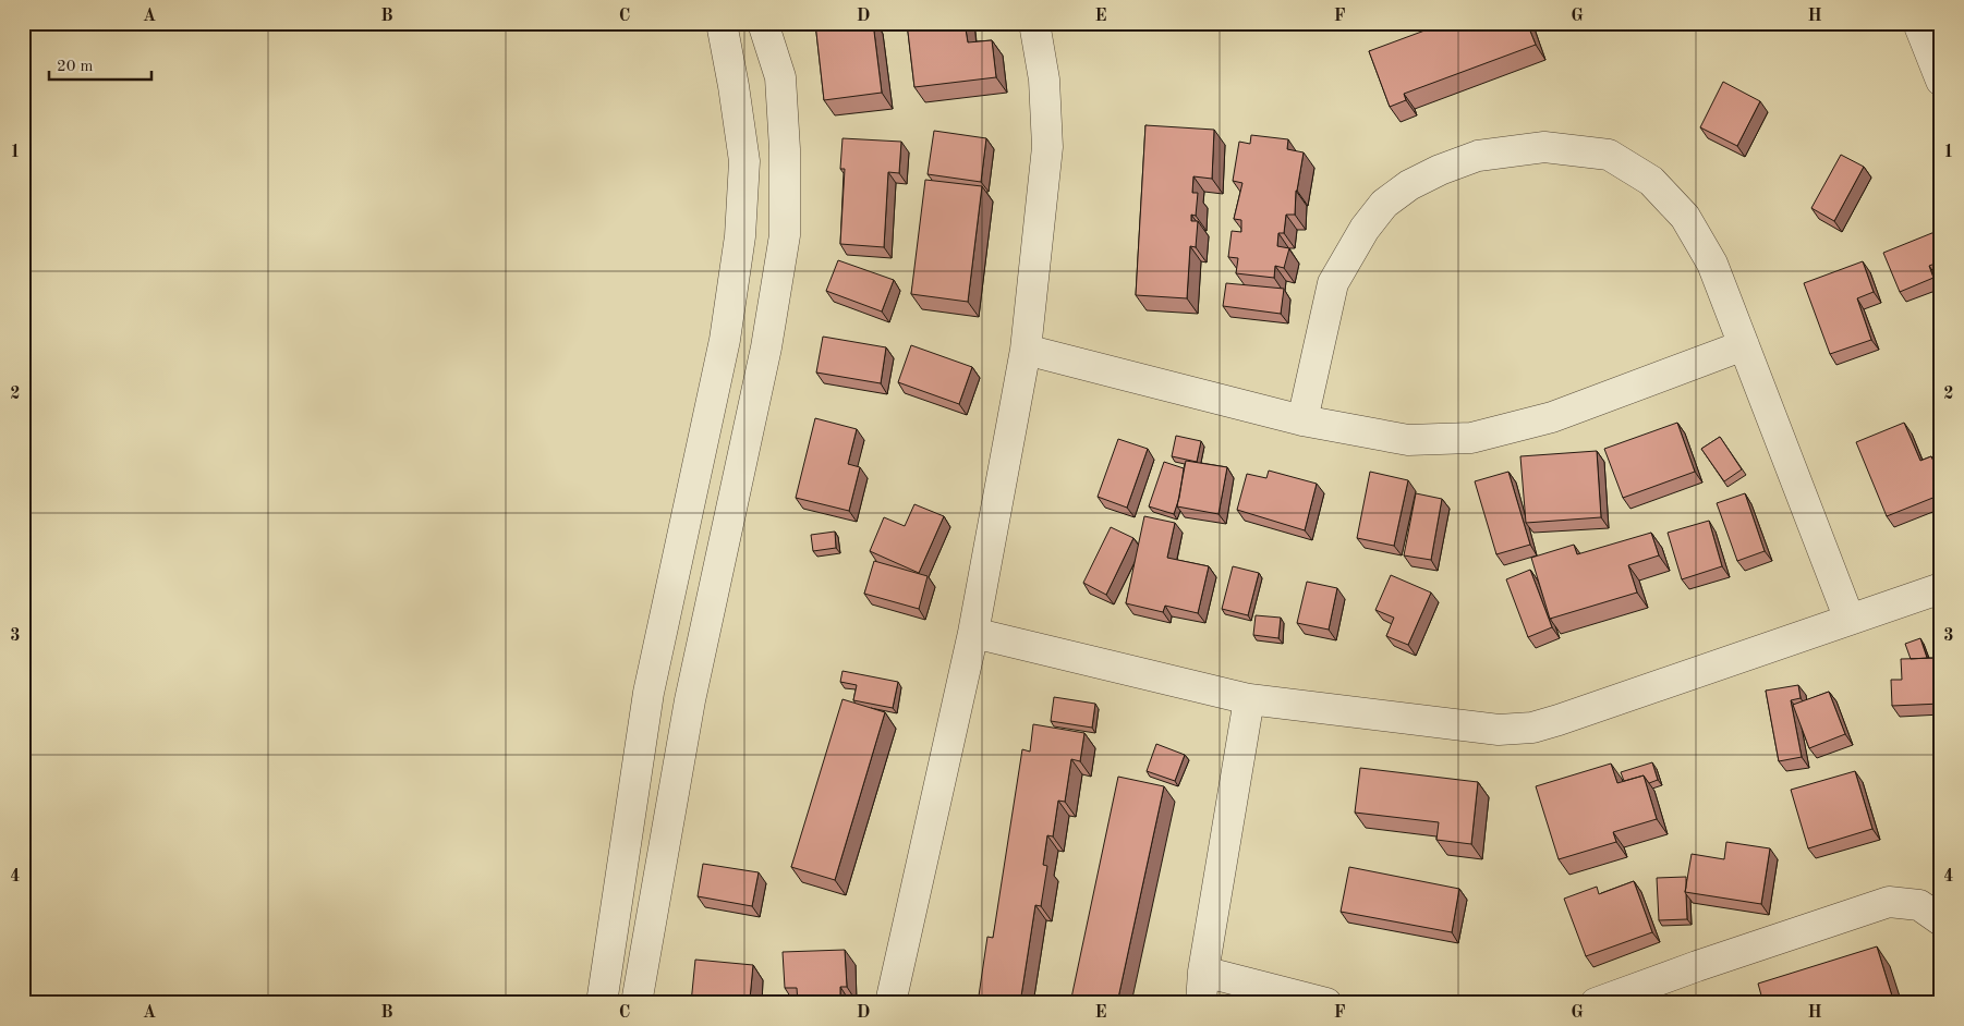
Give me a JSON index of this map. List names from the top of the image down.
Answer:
{
  "scale_bar": "20 m",
  "grid": {
    "columns": [
      "A",
      "B",
      "C",
      "D",
      "E",
      "F",
      "G",
      "H"
    ],
    "rows": [
      "1",
      "2",
      "3",
      "4"
    ]
  }
}
